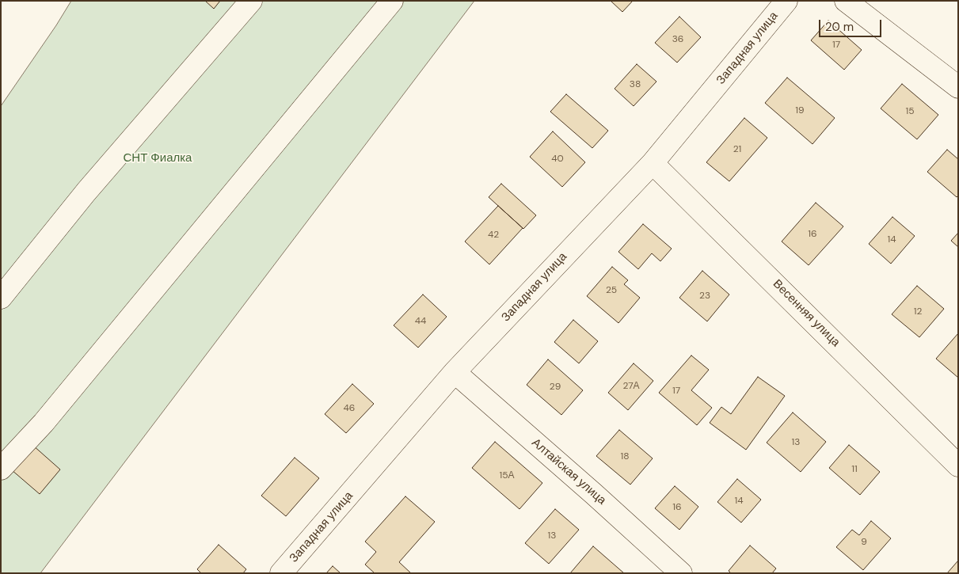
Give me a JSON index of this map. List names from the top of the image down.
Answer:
{
  "streets": {
    "street": ["Западная улица", "Весенняя улица", "Алтайская улица"]
  },
  "crossings": [
    ["Западная улица", "Весенняя улица"],
    ["Западная улица", "Алтайская улица"]
  ],
  "parks": ["СНТ Фиалка"],
  "house_numbers": [
    "36",
    "17",
    "38",
    "19",
    "15",
    "21",
    "40",
    "16",
    "42",
    "14",
    "25",
    "23",
    "12",
    "44",
    "27А",
    "29",
    "17",
    "46",
    "13",
    "18",
    "11",
    "15А",
    "14",
    "16",
    "13",
    "9"
  ],
  "scale_bar": "20 m"
}
